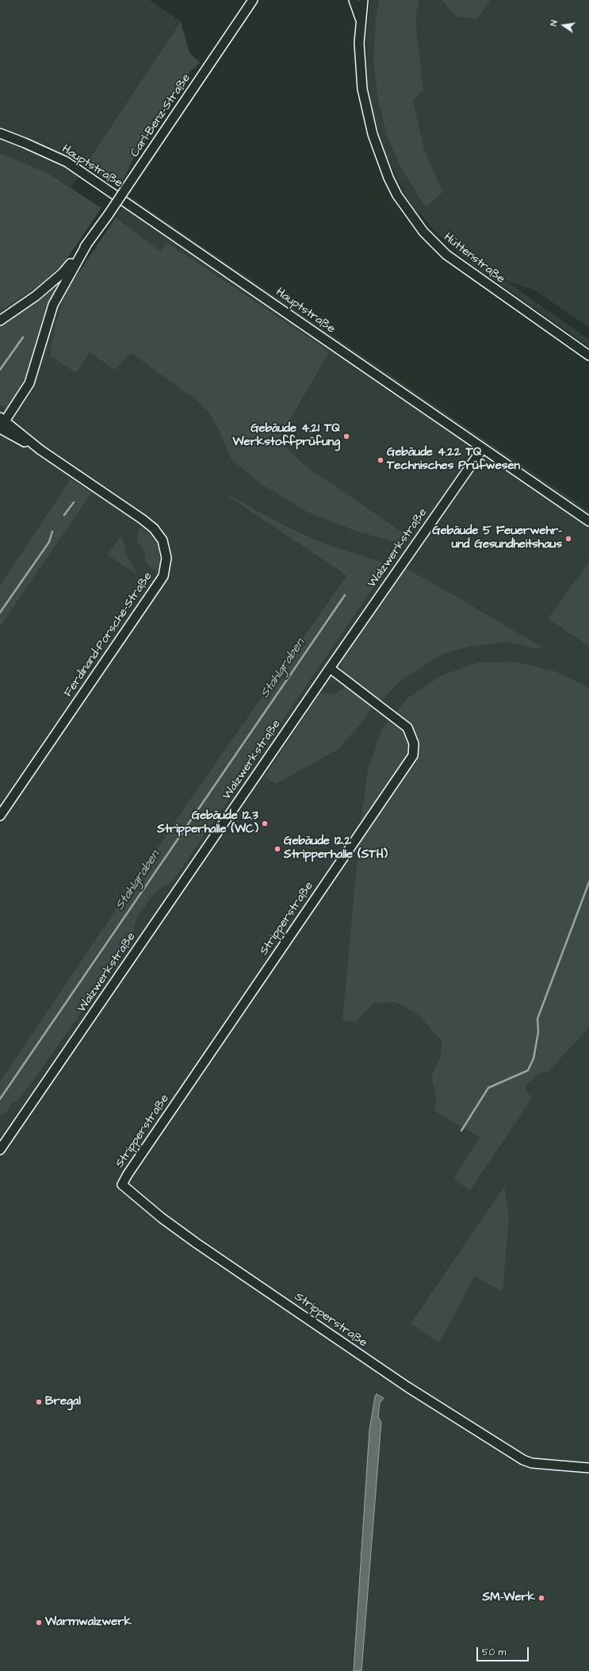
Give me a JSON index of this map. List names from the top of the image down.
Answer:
{
  "streets": {
    "street": [
      "Carl-Benz-Straße",
      "Hauptstraße",
      "Hüttenstraße",
      "Walzwerkstraße",
      "Ferdinand-Porsche-Straße",
      "Stripperstraße"
    ]
  },
  "crossings": [
    ["Carl-Benz-Straße", "Ferdinand-Porsche-Straße"],
    ["Hauptstraße", "Walzwerkstraße"],
    ["Walzwerkstraße", "Stripperstraße"]
  ],
  "water": ["Stahlgraben"],
  "places": [
    "Gebäude 4.21 TQ Werkstoffprüfung",
    "Gebäude 4.22 TQ Technisches Prüfwesen",
    "Gebäude 5 Feuerwehr- und Gesundheitshaus",
    "Gebäude 12.3 Stripperhalle (WC)",
    "Gebäude 12.2 Stripperhalle (STH)",
    "Bregal",
    "SM-Werk",
    "Warmwalzwerk"
  ],
  "scale_bar": "50 m",
  "north": "left"
}
